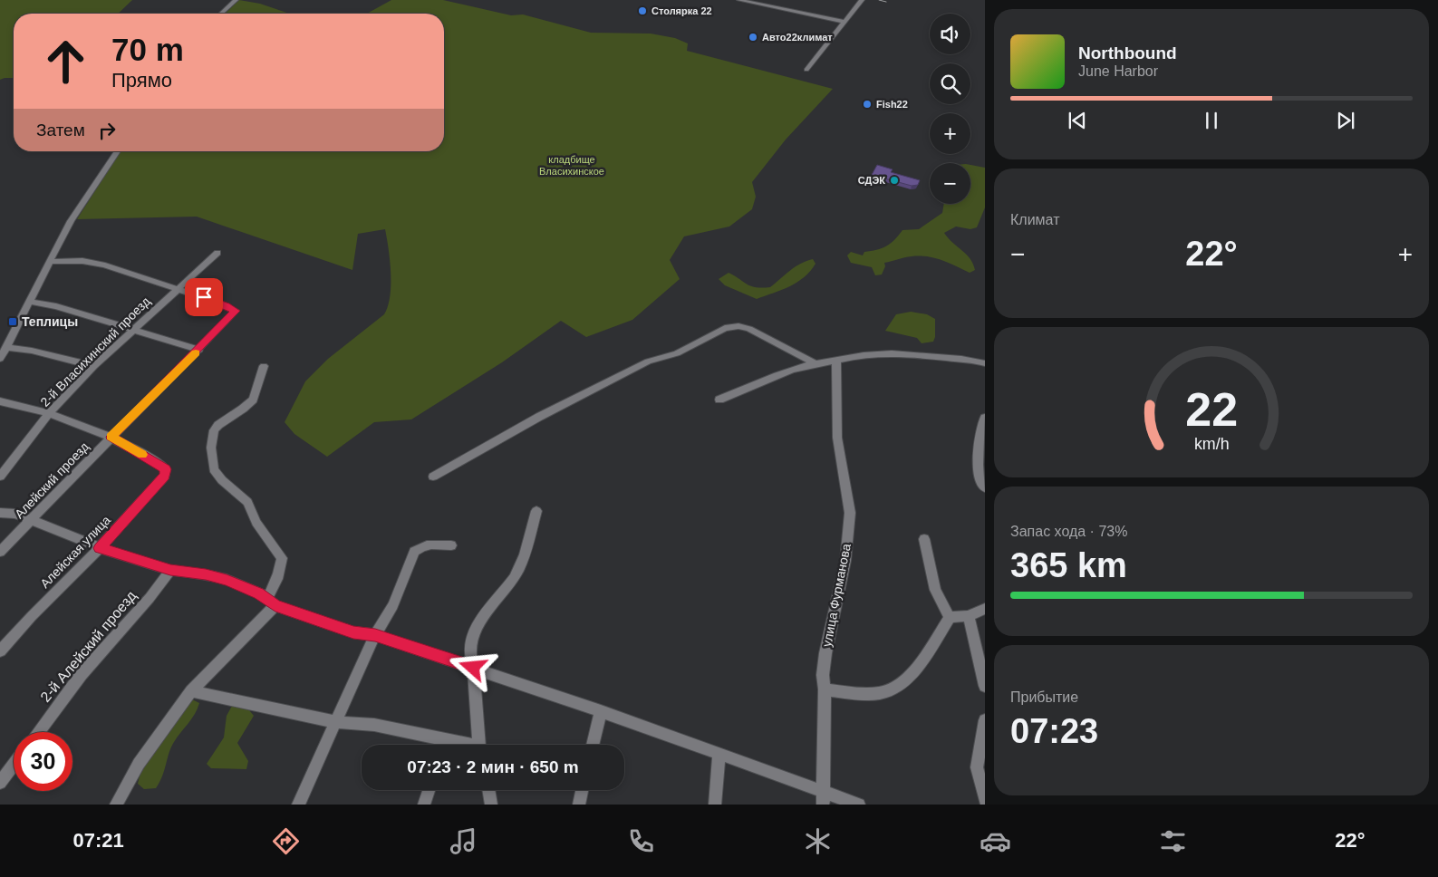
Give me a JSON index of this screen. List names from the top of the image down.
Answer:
{
  "streets": {
    "street": [
      "2-й Власихинский проезд",
      "Алейский проезд",
      "Алейская улица",
      "улица Фурманова",
      "2-й Алейский проезд"
    ]
  },
  "crossings": [
    ["2-й Власихинский проезд", "Алейский проезд"],
    ["Алейский проезд", "Алейская улица"]
  ],
  "parks": ["кладбище Власихинское"],
  "places": {
    "other": [
      "Столярка 22",
      "Авто22климат",
      "Fish22",
      "СДЭК"
    ],
    "transit": ["Теплицы"]
  },
  "page": {
    "map_buttons": ["+", "−"],
    "turn": ["70 m", "Прямо"],
    "song": ["Northbound", "June Harbor"],
    "then": "Затем",
    "tile": [
      "Климат",
      ["Запас хода · 73%", "365 km"],
      ["Прибытие", "07:23"]
    ],
    "heat": ["−", "22°", "+"],
    "limit": "30",
    "trip": "07:23 · 2 мин · 650 m",
    "tabs": ["07:21", "22°"],
    "gauge": ["22", "km/h"]
  }
}
